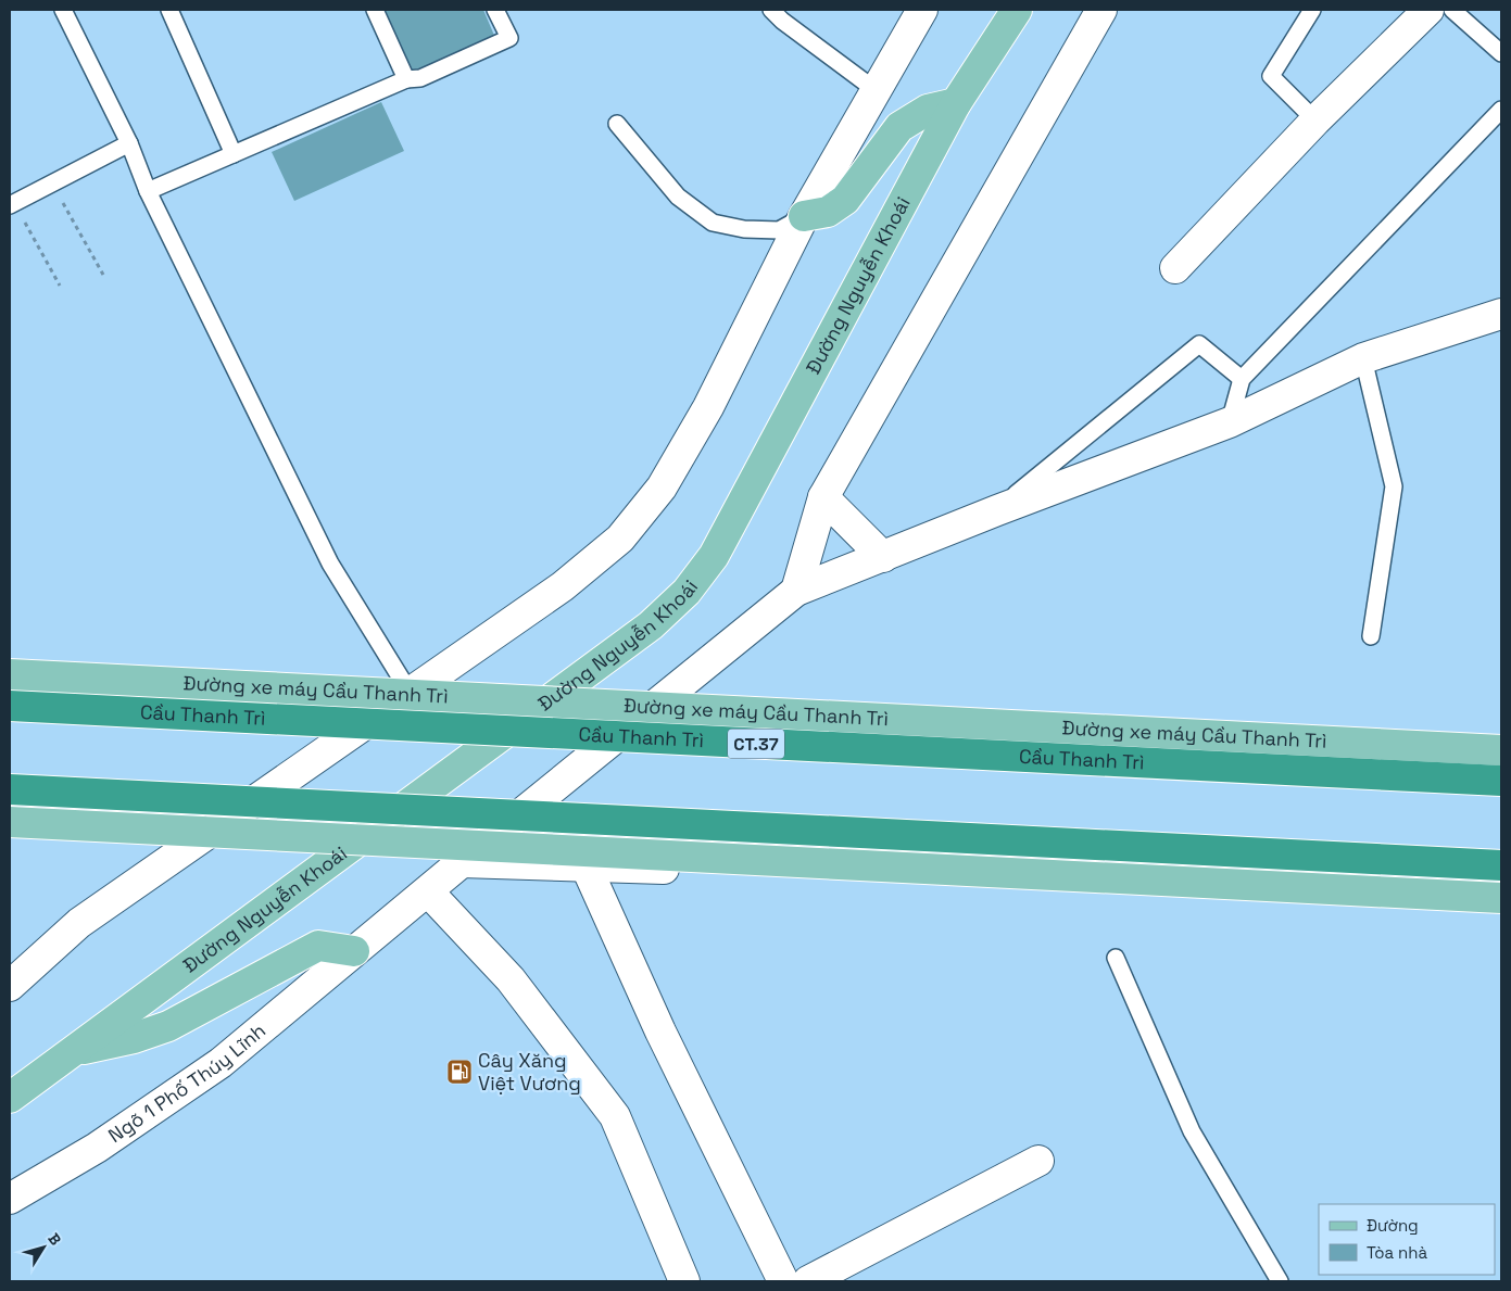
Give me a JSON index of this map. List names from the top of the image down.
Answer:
{
  "streets": {
    "highway": ["Cầu Thanh Trì", "CT.37"],
    "main road": ["Đường Nguyễn Khoái", "Đường xe máy Cầu Thanh Trì"],
    "street": ["Ngõ 1 Phố Thúy Lĩnh"]
  },
  "places": {
    "fuel station": ["Cây Xăng Việt Vương"]
  },
  "legend": ["Đường", "Tòa nhà"],
  "north": "top right"
}
